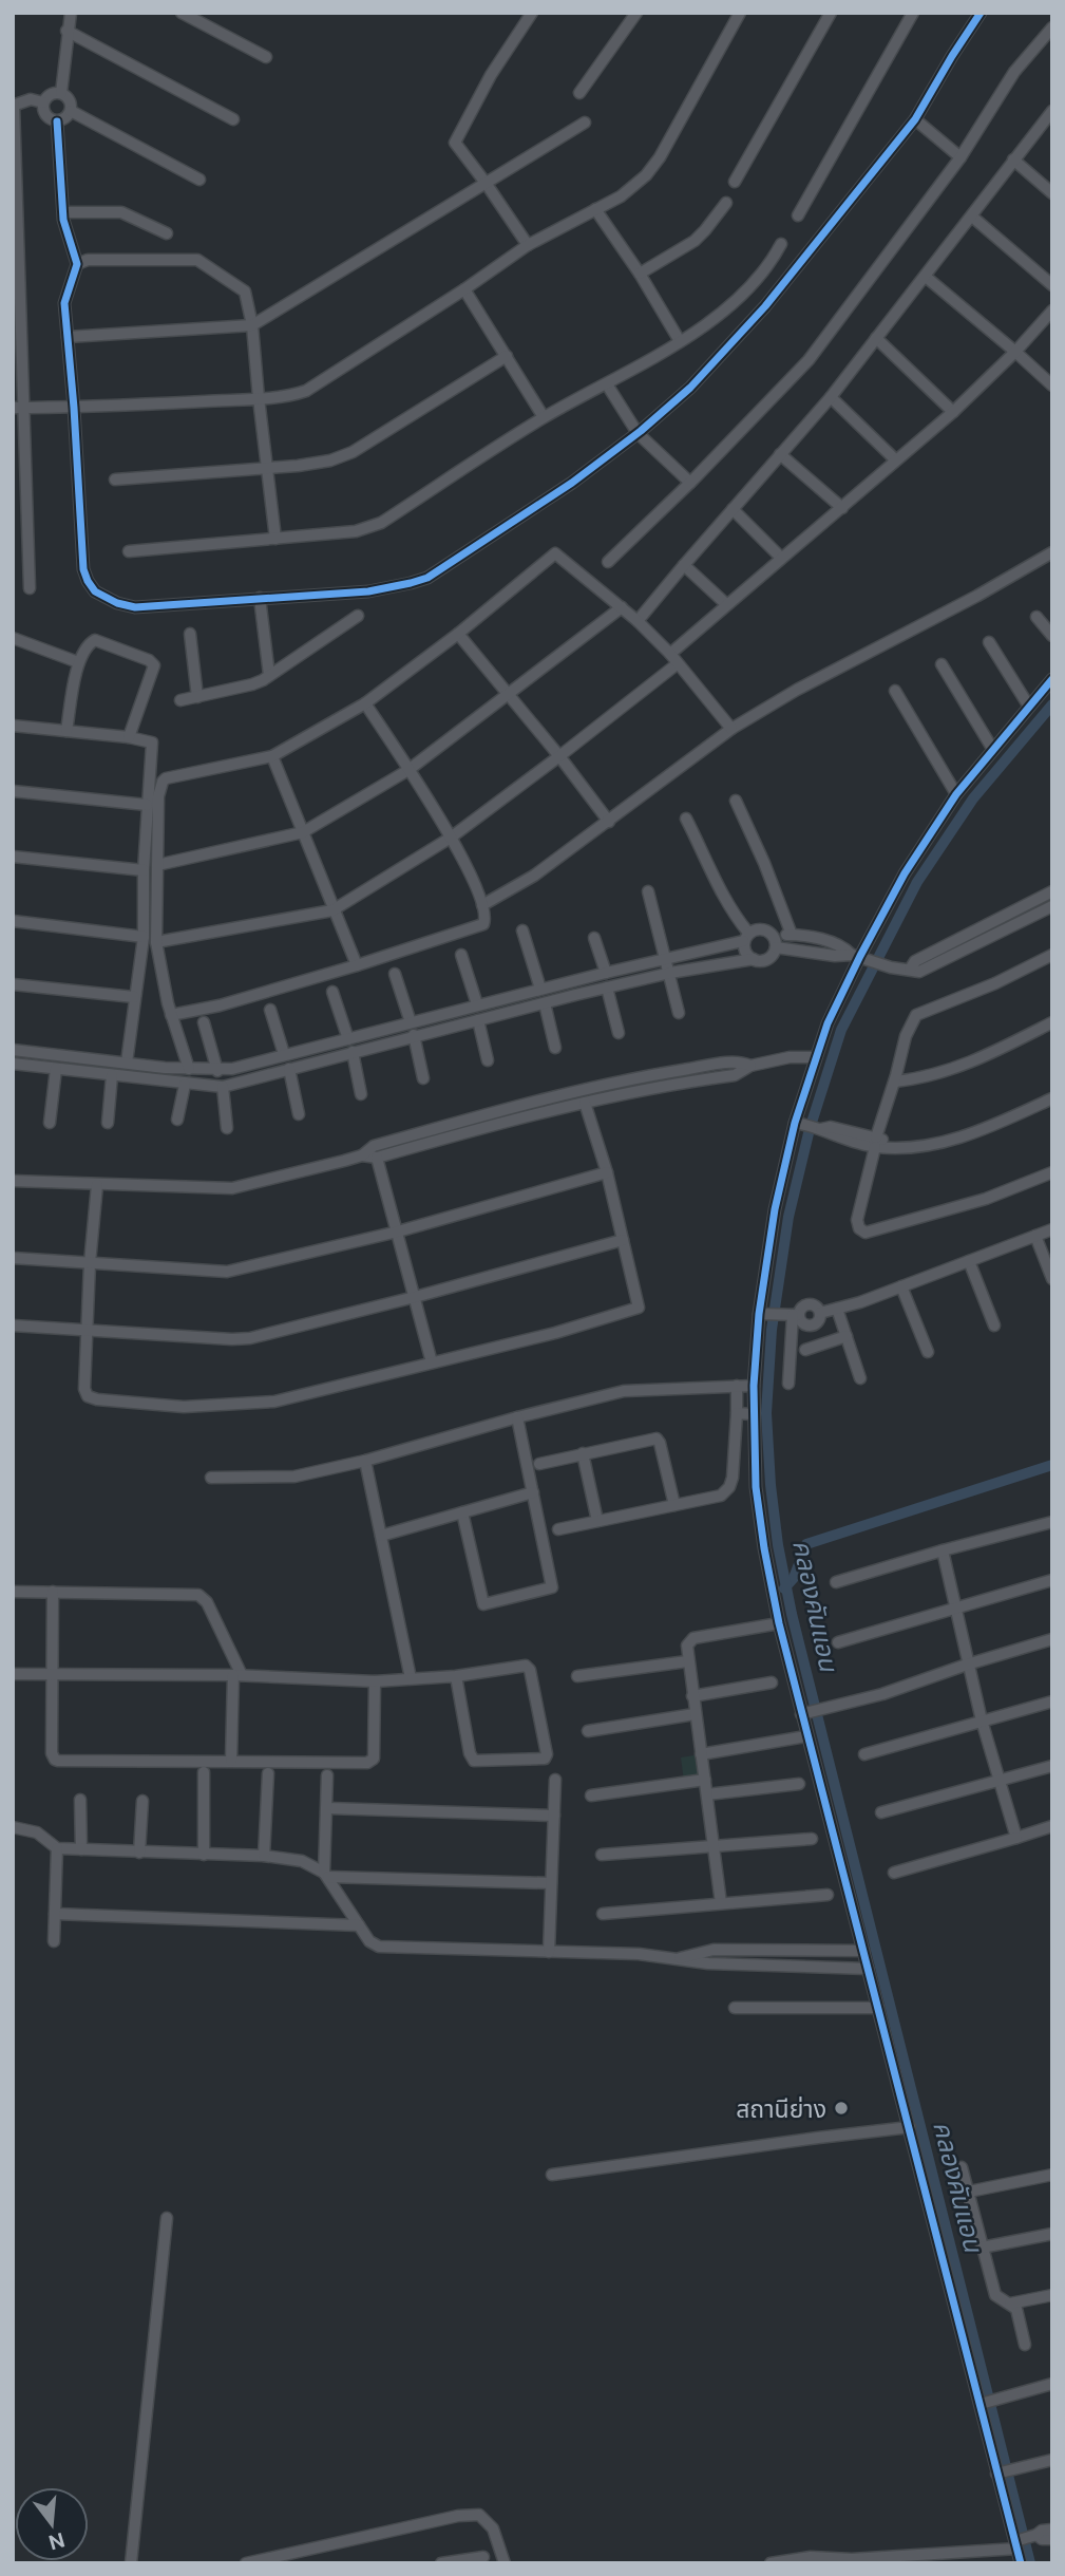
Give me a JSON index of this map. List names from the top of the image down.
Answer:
{
  "water": ["คลองคันแอน"],
  "places": ["สถานีย่าง"],
  "north": "bottom"
}
